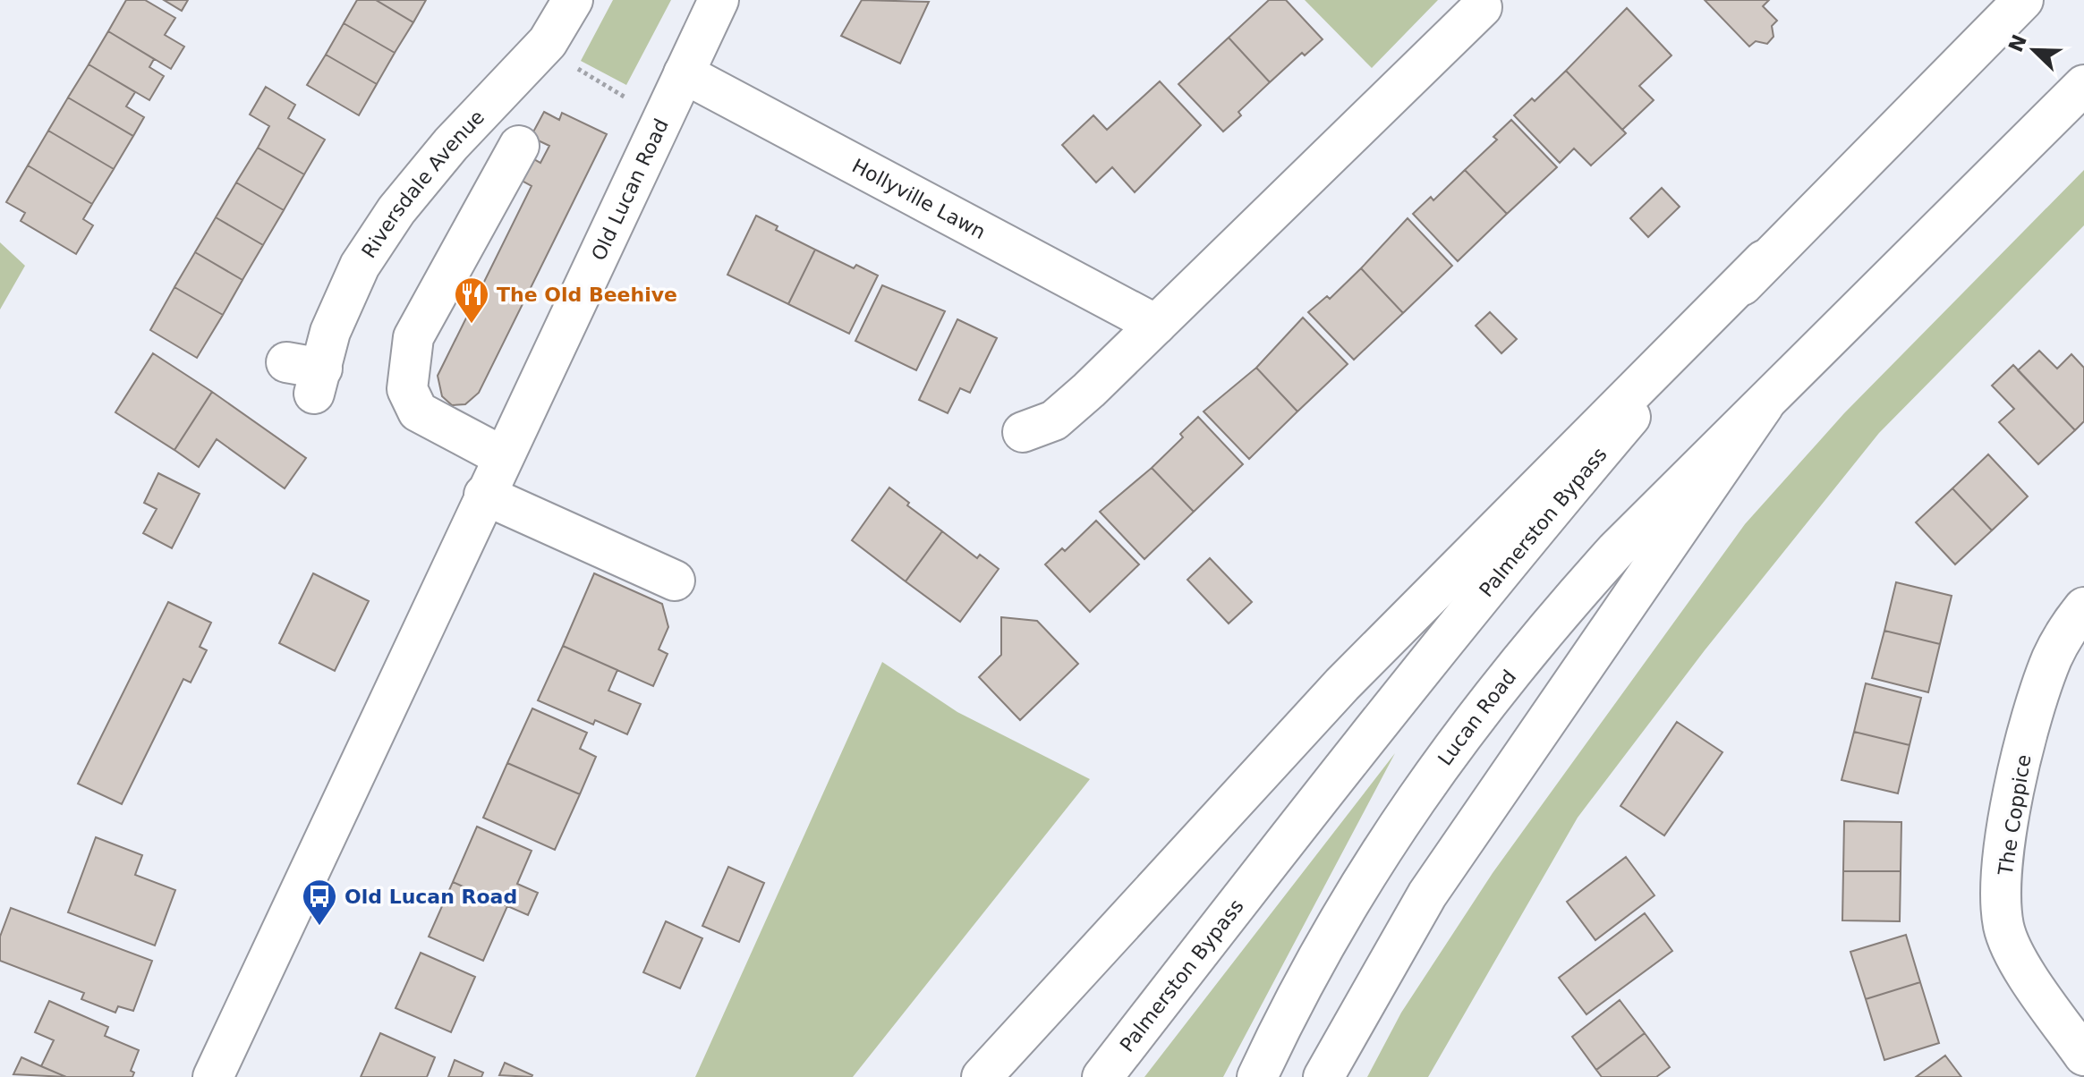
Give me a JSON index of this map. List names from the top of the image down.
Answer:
{
  "streets": {
    "main road": [
      "Riversdale Avenue",
      "Old Lucan Road",
      "Hollyville Lawn",
      "Palmerston Bypass",
      "Lucan Road",
      "The Coppice"
    ]
  },
  "crossings": [
    ["Old Lucan Road", "Hollyville Lawn"]
  ],
  "places": {
    "restaurant": ["The Old Beehive"],
    "bus stop": ["Old Lucan Road"]
  },
  "north": "top left"
}
